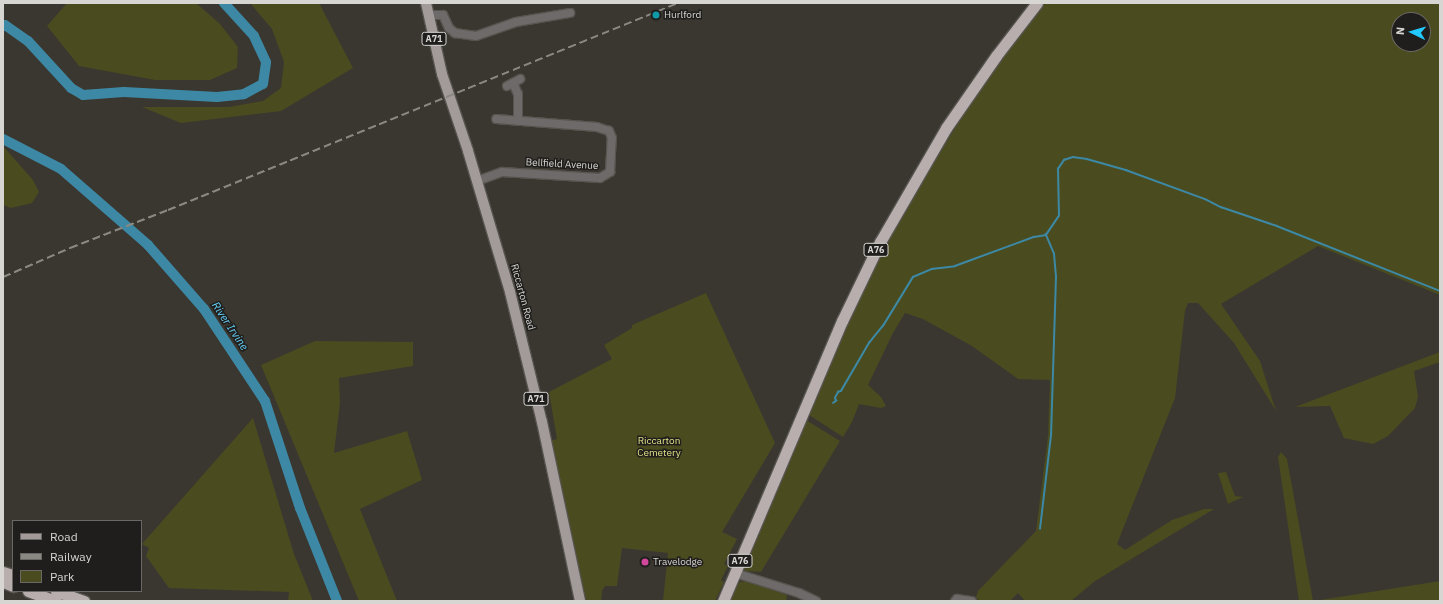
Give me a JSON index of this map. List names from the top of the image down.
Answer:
{
  "streets": {
    "highway": ["A76"],
    "main road": ["A71", "Riccarton Road"],
    "street": ["Bellfield Avenue"]
  },
  "crossings": [
    ["Bellfield Avenue", "Riccarton Road"]
  ],
  "water": ["River Irvine"],
  "parks": ["Riccarton Cemetery"],
  "places": ["Hurlford", "Travelodge"],
  "legend": ["Road", "Railway", "Park"],
  "north": "left"
}
